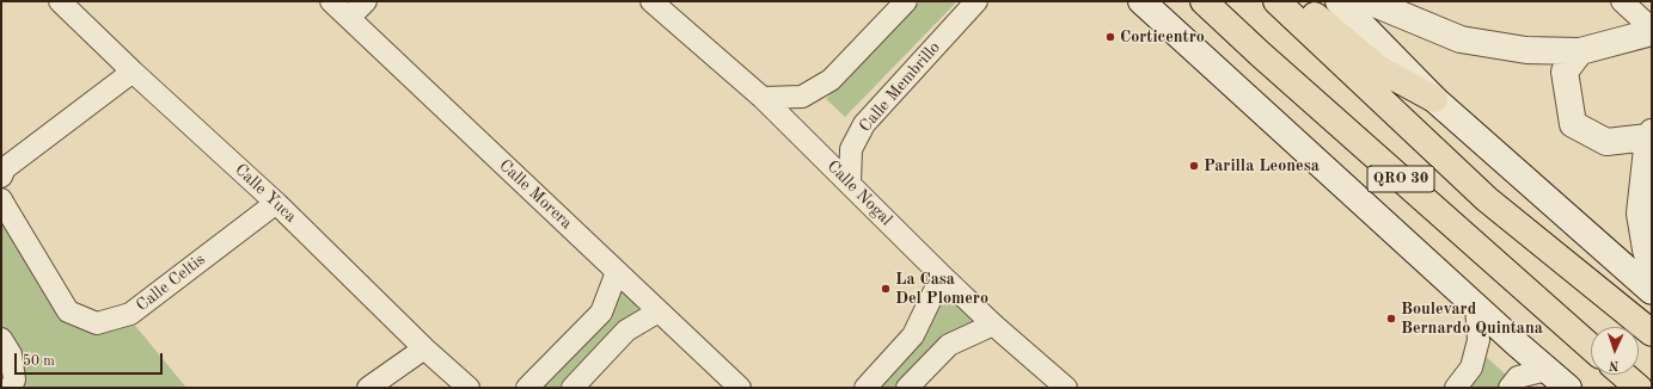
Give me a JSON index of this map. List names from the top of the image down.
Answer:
{
  "streets": {
    "main road": ["QRO 30"],
    "street": [
      "Calle Membrillo",
      "Calle Yuca",
      "Calle Nogal",
      "Calle Morera",
      "Calle Celtis"
    ]
  },
  "crossings": [
    ["Calle Membrillo", "Calle Nogal"],
    ["Calle Yuca", "Calle Celtis"]
  ],
  "places": [
    "Corticentro",
    "Parilla Leonesa",
    "La Casa Del Plomero",
    "Boulevard Bernardo Quintana"
  ],
  "scale_bar": "50 m",
  "north": "bottom"
}
